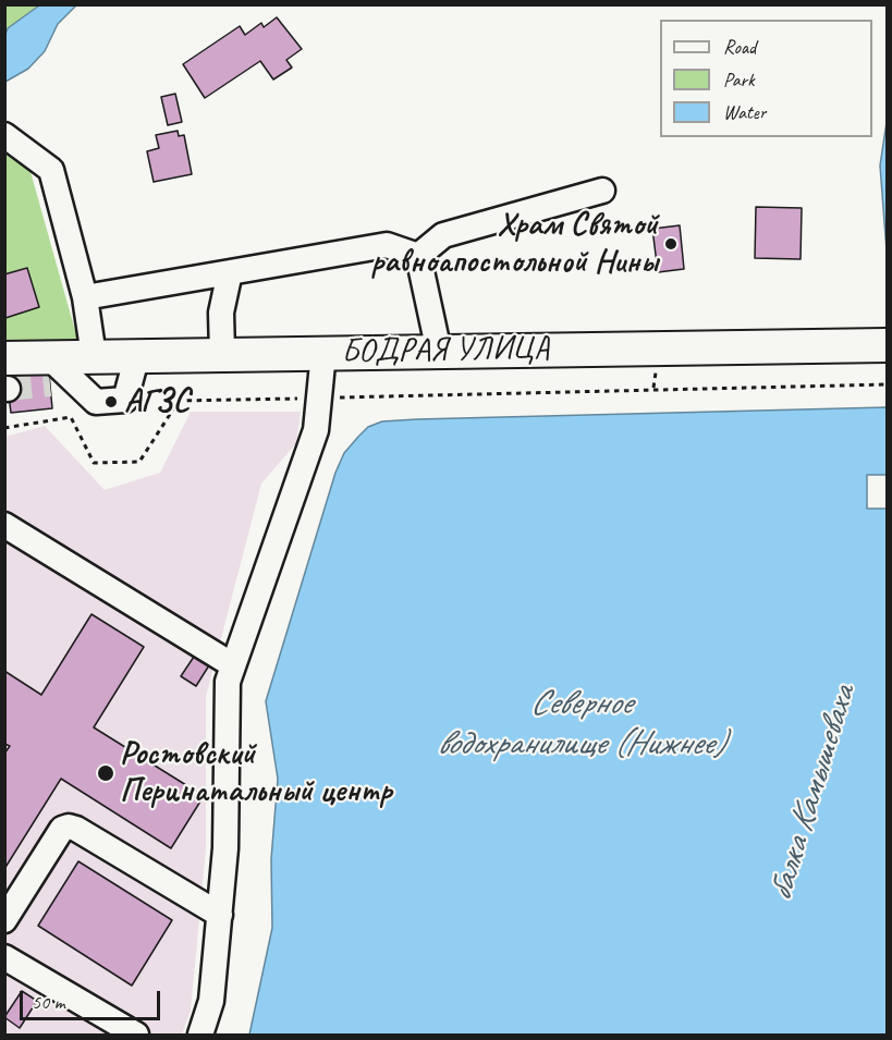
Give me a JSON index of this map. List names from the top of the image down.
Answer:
{
  "streets": {
    "main road": ["БОДРАЯ УЛИЦА"]
  },
  "water": ["Северное водохранилище (Нижнее)", "балка Камышеваха"],
  "places": ["Храм Святой равноапостольной Нины", "АГЗС", "Ростовский Перинатальный центр"],
  "legend": ["Road", "Park", "Water"],
  "scale_bar": "50 m"
}
